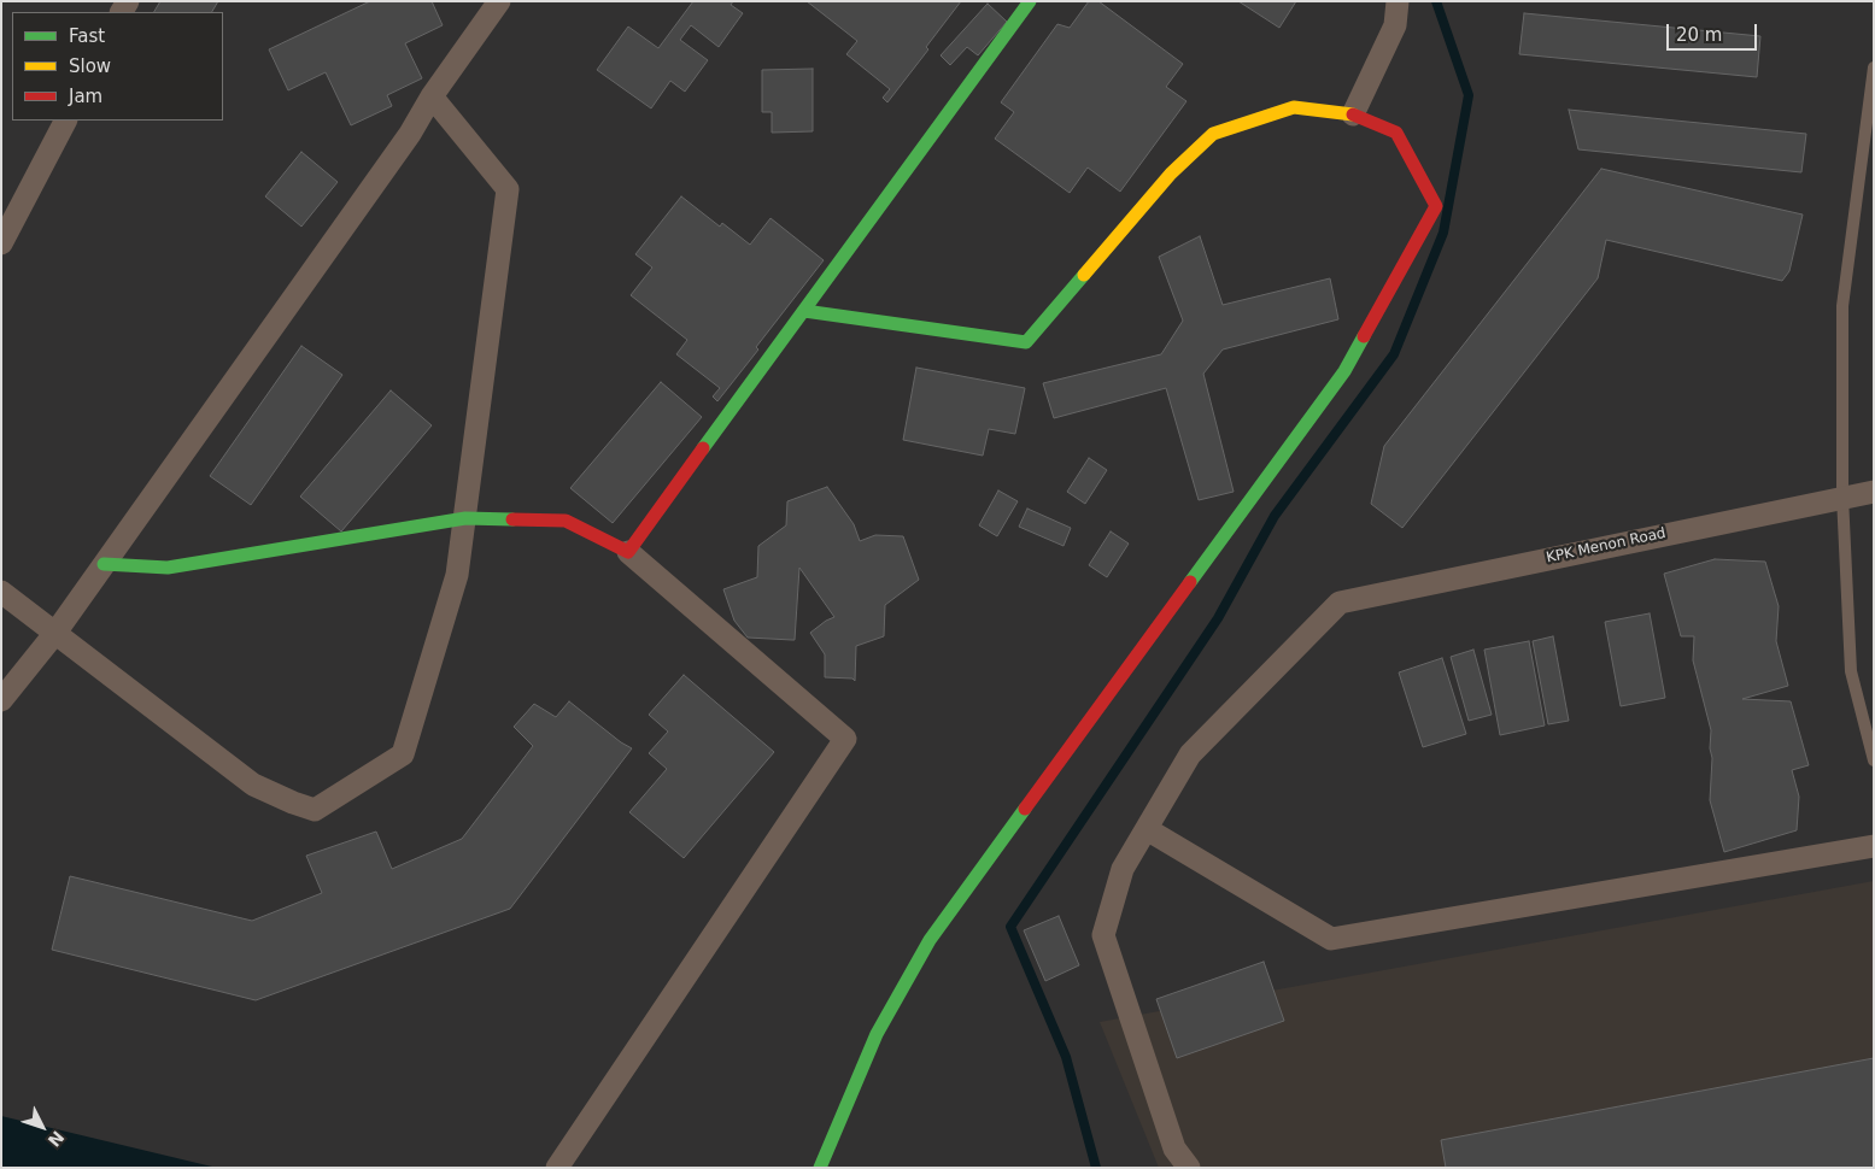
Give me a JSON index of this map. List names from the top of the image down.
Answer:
{
  "streets": {
    "street": ["KPK Menon Road"]
  },
  "legend": ["Fast", "Slow", "Jam"],
  "scale_bar": "20 m",
  "north": "bottom right"
}
